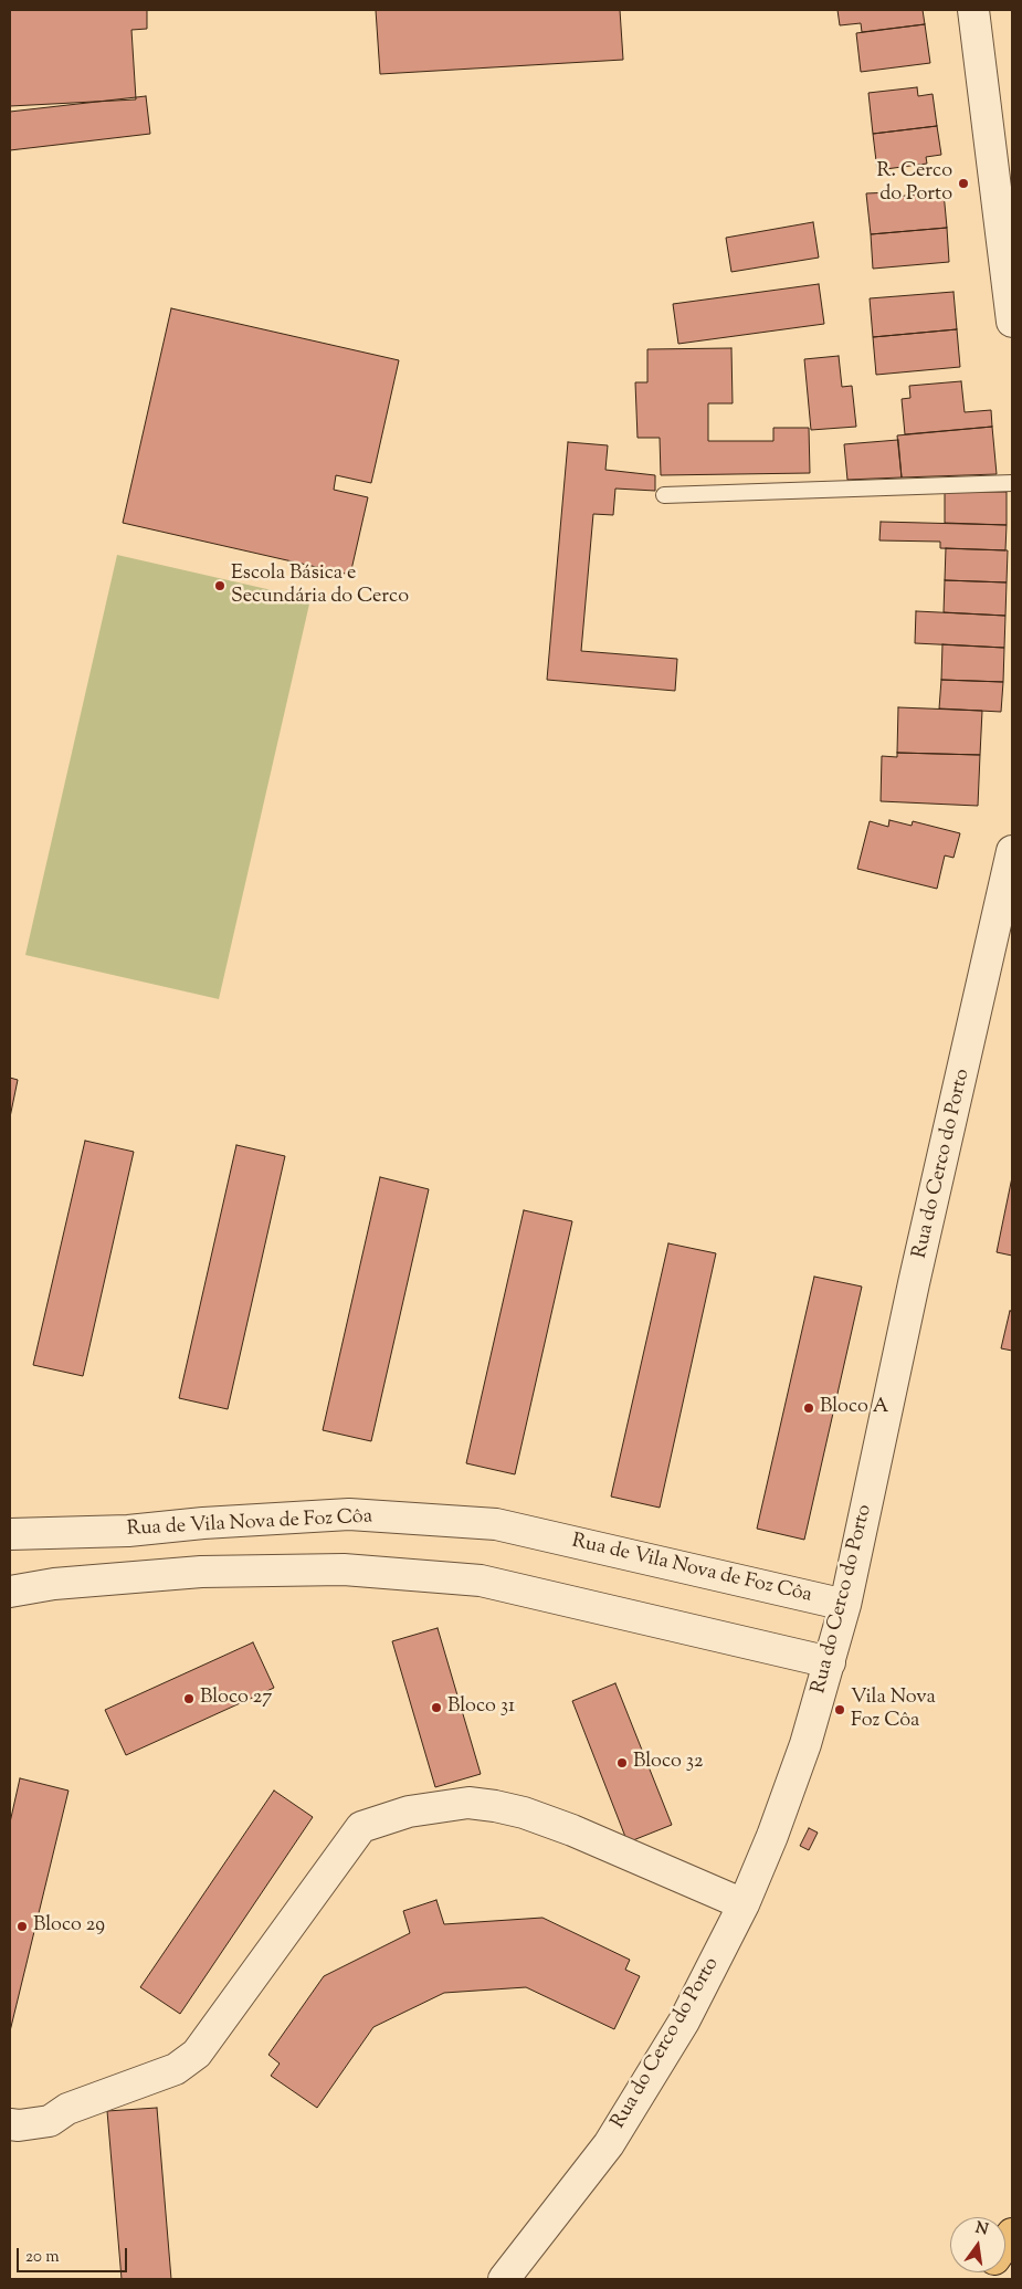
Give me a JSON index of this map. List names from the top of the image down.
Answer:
{
  "streets": {
    "street": ["Rua do Cerco do Porto", "Rua de Vila Nova de Foz Côa"]
  },
  "crossings": [
    ["Rua do Cerco do Porto", "Rua de Vila Nova de Foz Côa"]
  ],
  "places": [
    "R. Cerco do Porto",
    "Escola Básica e Secundária do Cerco",
    "Bloco A",
    "Bloco 27",
    "Bloco 31",
    "Vila Nova Foz Côa",
    "Bloco 32",
    "Bloco 29"
  ],
  "scale_bar": "20 m",
  "north": "top"
}
